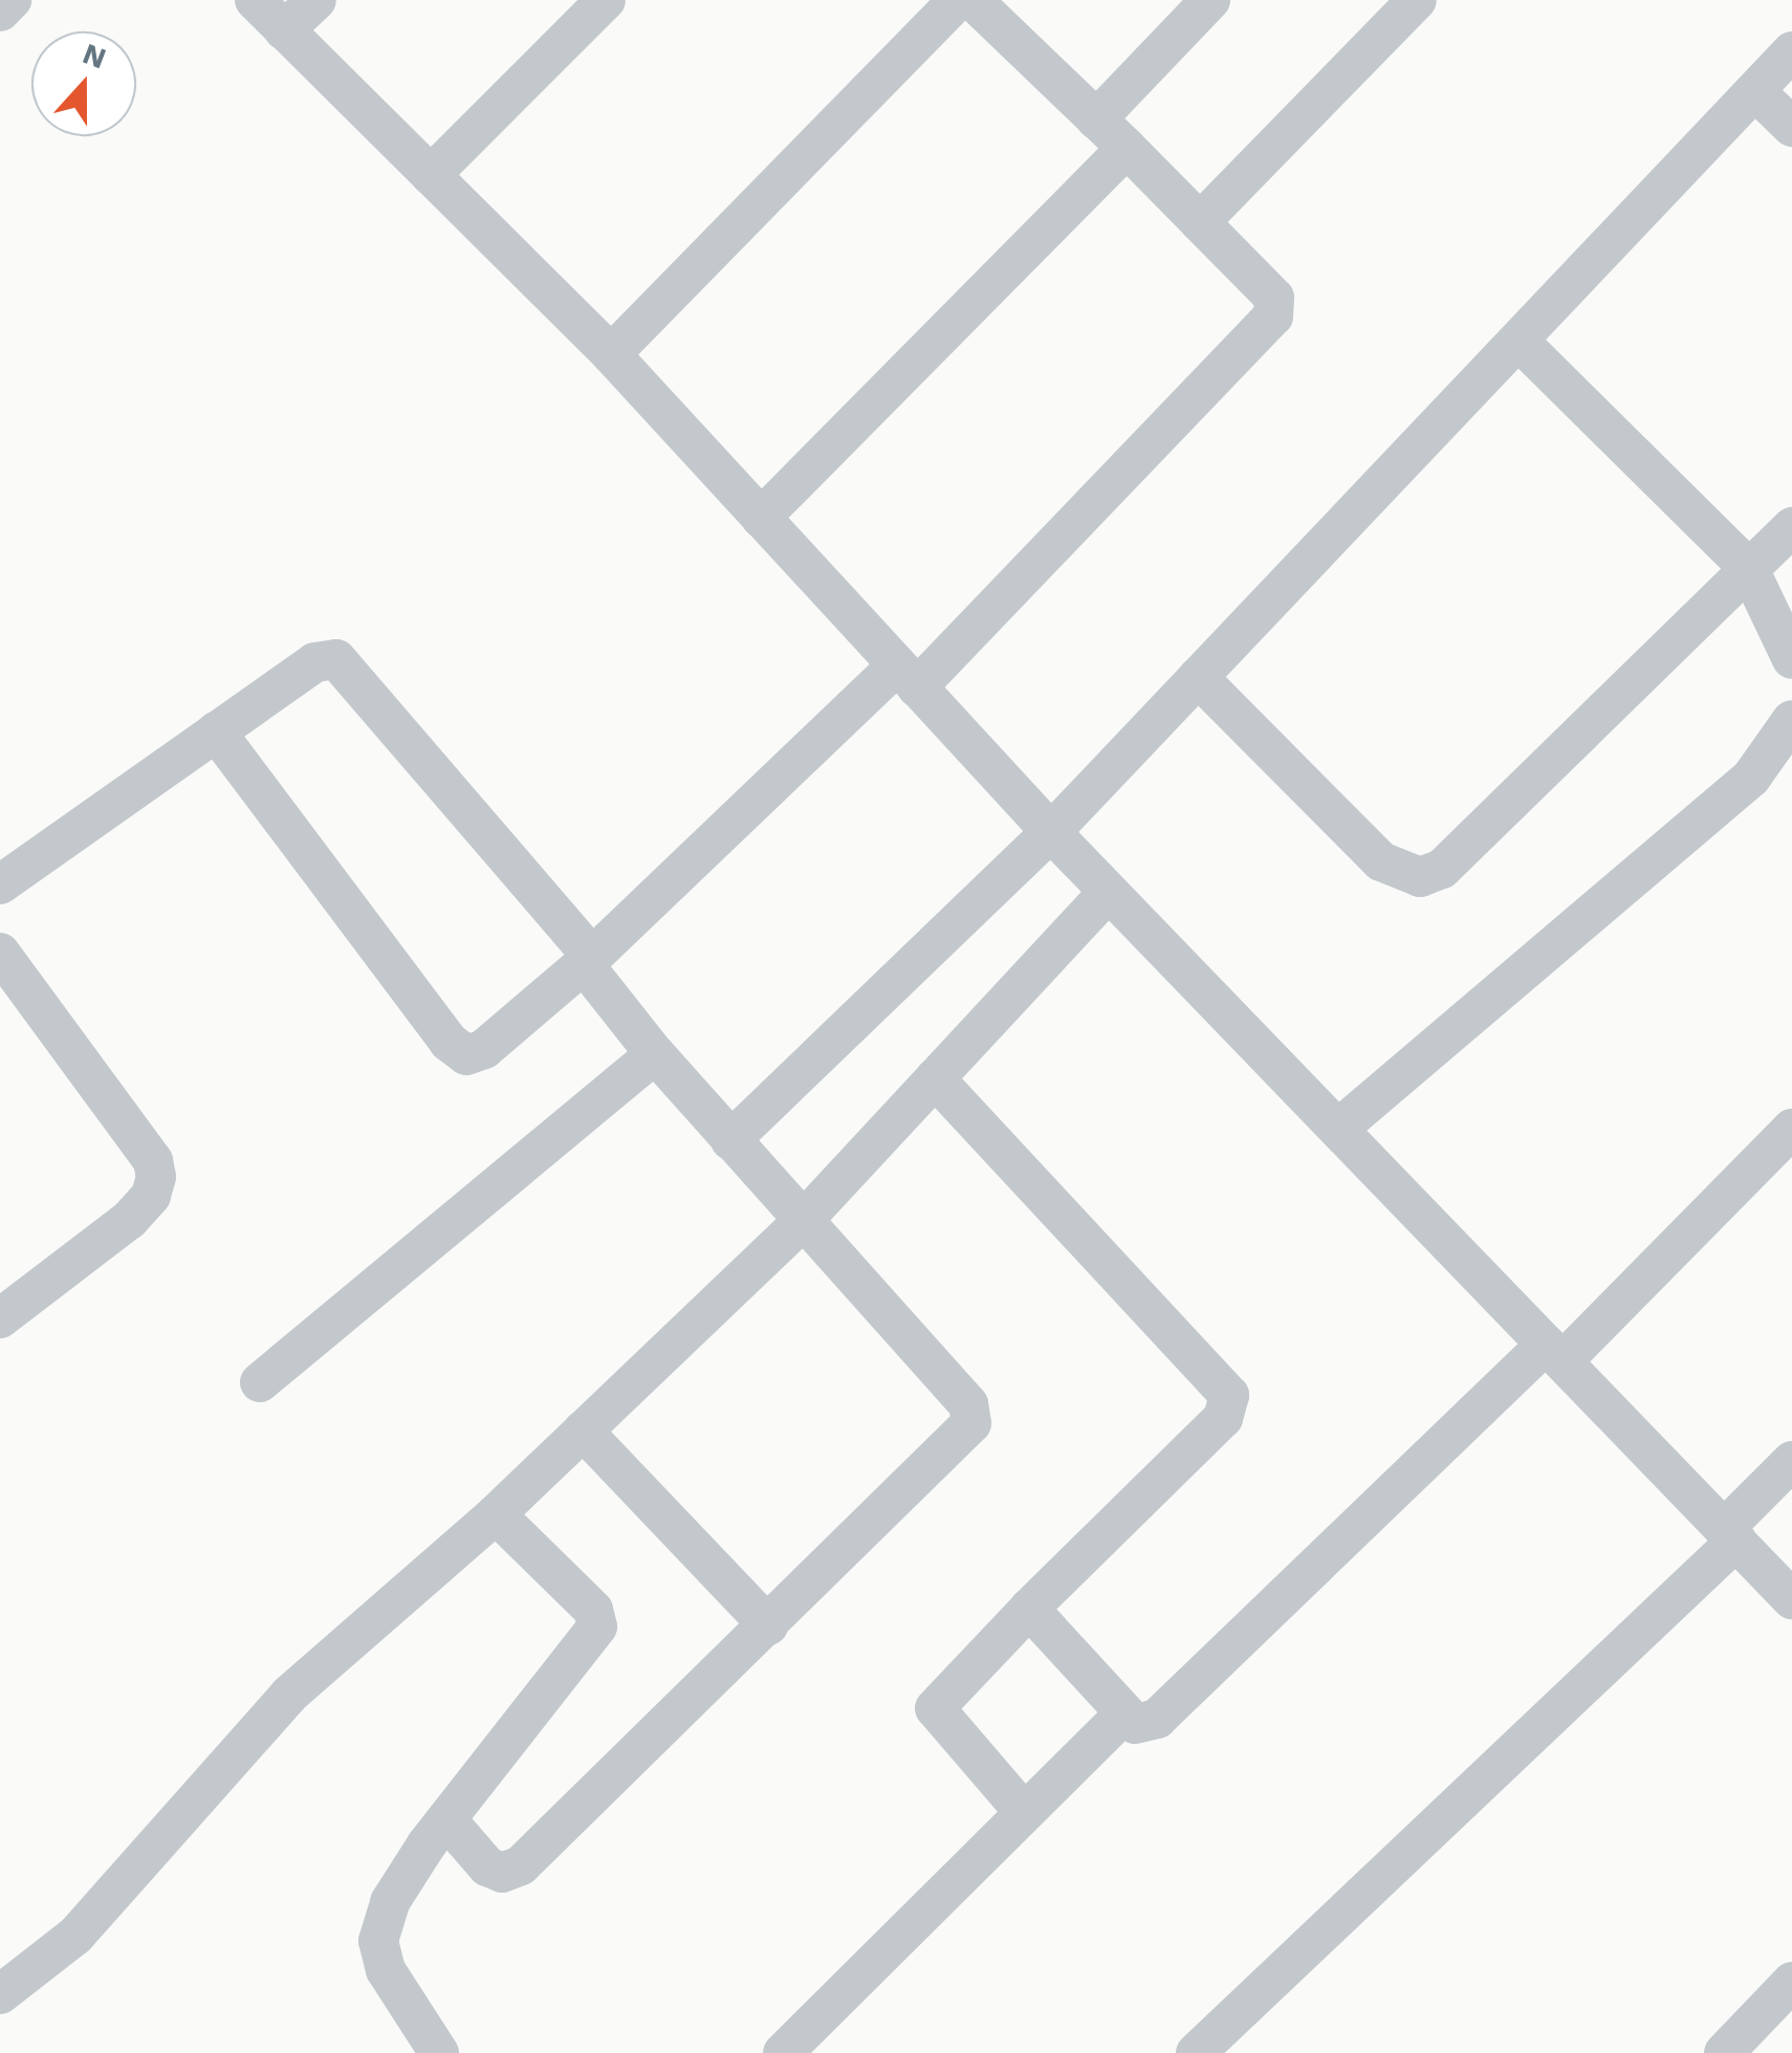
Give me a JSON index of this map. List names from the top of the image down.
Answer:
{
  "north": "top"
}
